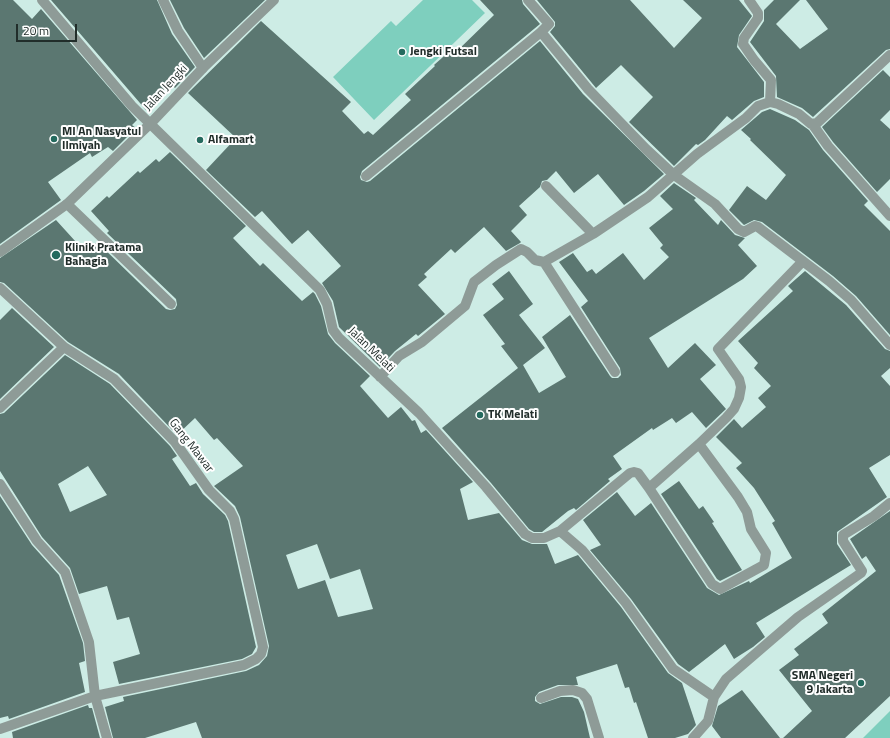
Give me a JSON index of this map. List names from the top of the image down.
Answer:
{
  "streets": {
    "street": ["Jalan Jengki", "Jalan Melati", "Gang Mawar"]
  },
  "crossings": [
    ["Jalan Jengki", "Jalan Melati"]
  ],
  "places": [
    "Jengki Futsal",
    "MI An Nasyatul Ilmiyah",
    "Alfamart",
    "Klinik Pratama Bahagia",
    "TK Melati",
    "SMA Negeri 9 Jakarta"
  ],
  "scale_bar": "20 m"
}
